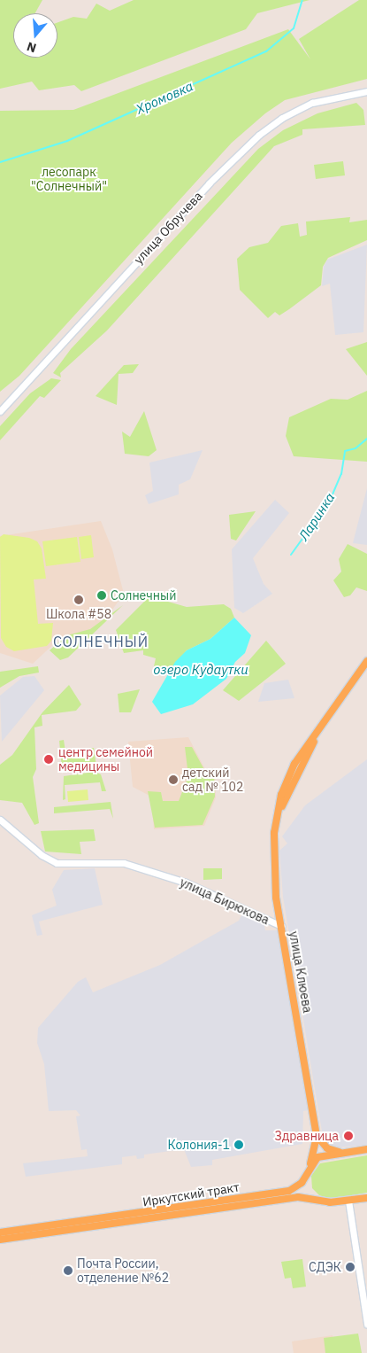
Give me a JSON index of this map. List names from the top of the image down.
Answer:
{
  "streets": {
    "main road": ["улица Клюева", "Иркутский тракт"],
    "street": ["улица Обручева", "улица Бирюкова"]
  },
  "crossings": [
    ["улица Бирюкова", "улица Клюева"],
    ["улица Клюева", "Иркутский тракт"]
  ],
  "districts": ["СОЛНЕЧНЫЙ"],
  "water": ["Хромовка", "Ларинка", "озеро Кудаутки"],
  "parks": ["лесопарк \"Солнечный\""],
  "places": [
    "Солнечный",
    "Школа #58",
    "центр семейной медицины",
    "детский сад № 102",
    "Здравница",
    "Колония-1",
    "СДЭК",
    "Почта России, отделение №62"
  ],
  "north": "bottom"
}
